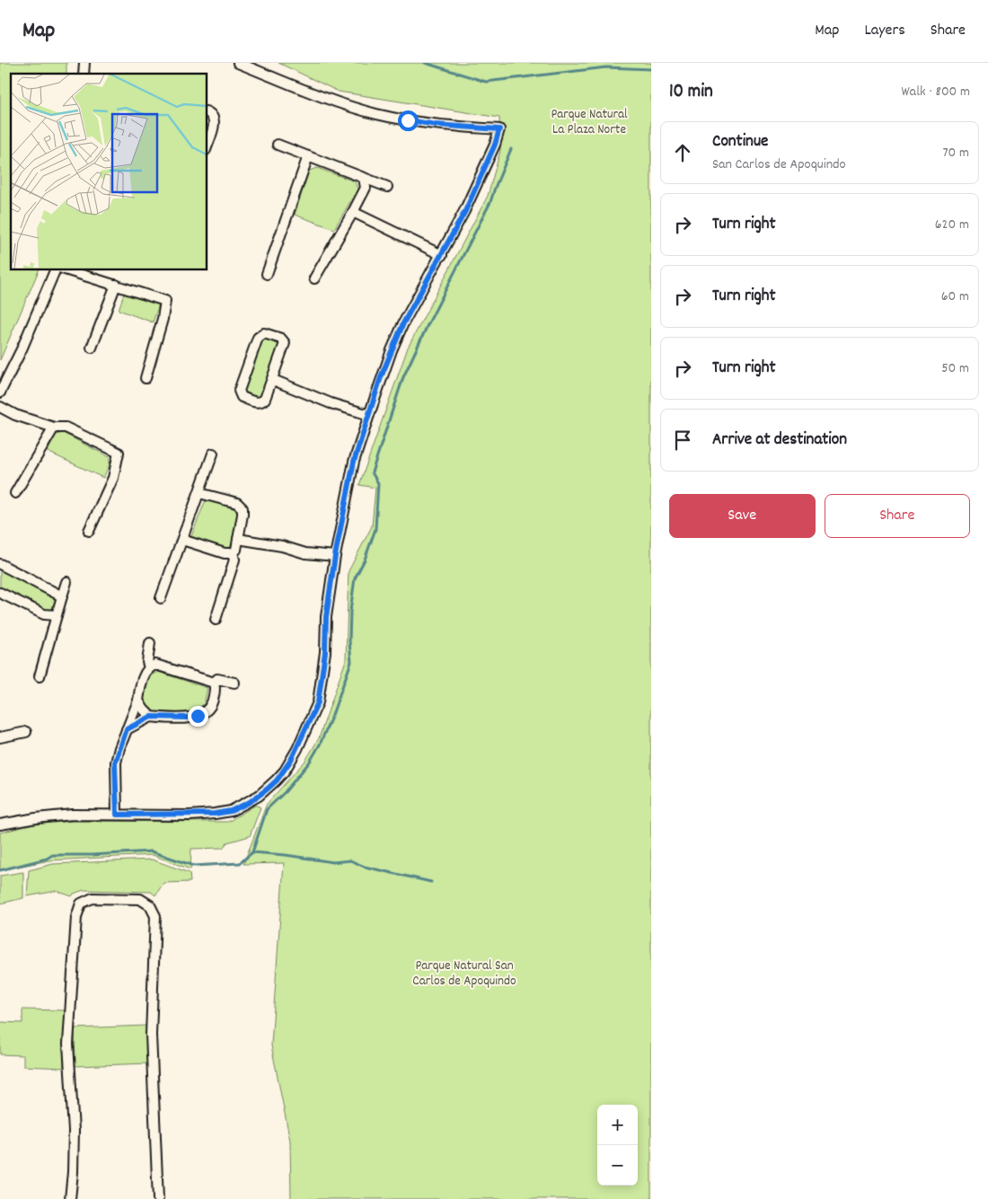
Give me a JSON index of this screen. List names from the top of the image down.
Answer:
{
  "parks": ["Parque Natural La Plaza Norte", "Parque Natural San Carlos de Apoquindo"],
  "page": {
    "header": "Map",
    "nav": ["Map", "Layers", "Share"],
    "heading": ["10 min", "Walk · 800 m"],
    "list": [
      ["Continue", "San Carlos de Apoquindo", "70 m"],
      ["Turn right", "620 m"],
      ["Turn right", "60 m"],
      ["Turn right", "50 m"],
      "Arrive at destination"
    ],
    "buttons": ["Save", "Share"],
    "map_buttons": ["+", "−"]
  }
}
